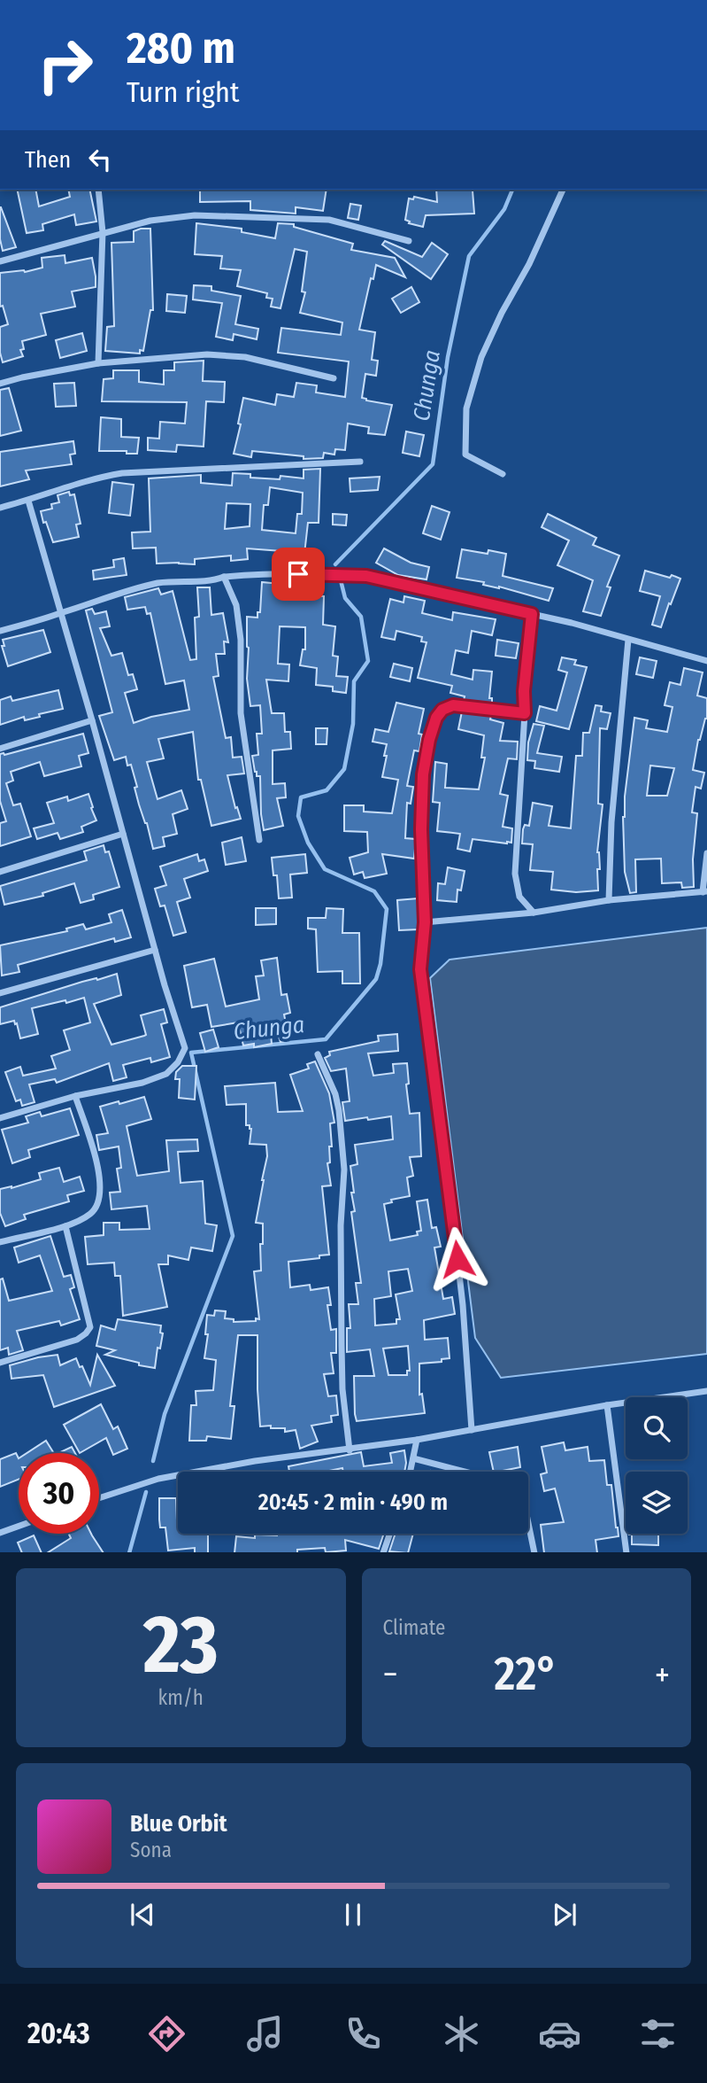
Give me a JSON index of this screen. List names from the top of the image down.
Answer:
{
  "water": ["Chunga"],
  "page": {
    "turn": ["280 m", "Turn right"],
    "then": "Then",
    "limit": "30",
    "trip": "20:45 · 2 min · 490 m",
    "tile": [
      ["23", "km/h"],
      "Climate"
    ],
    "heat": ["−", "22°", "+"],
    "song": ["Blue Orbit", "Sona"],
    "tabs": "20:43"
  }
}
